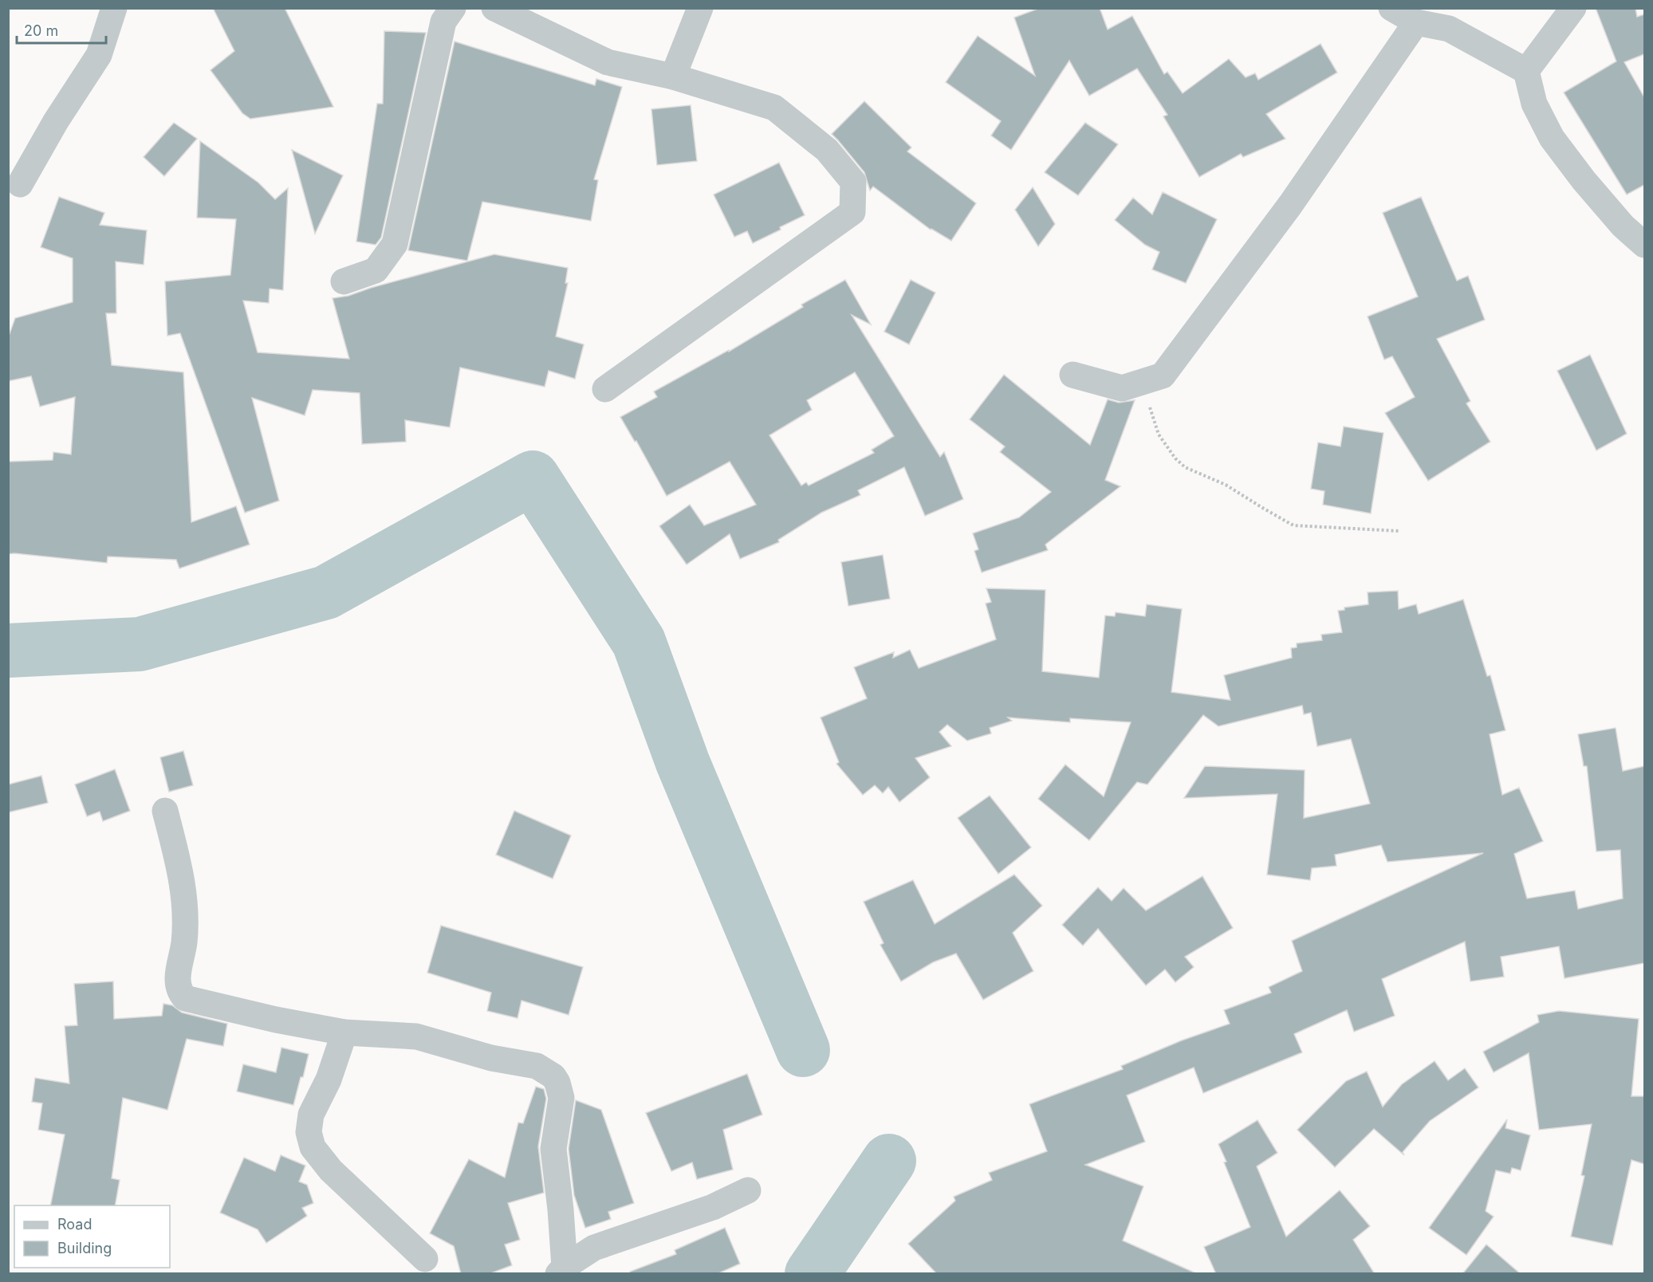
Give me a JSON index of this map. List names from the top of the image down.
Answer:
{
  "legend": ["Road", "Building"],
  "scale_bar": "20 m"
}
